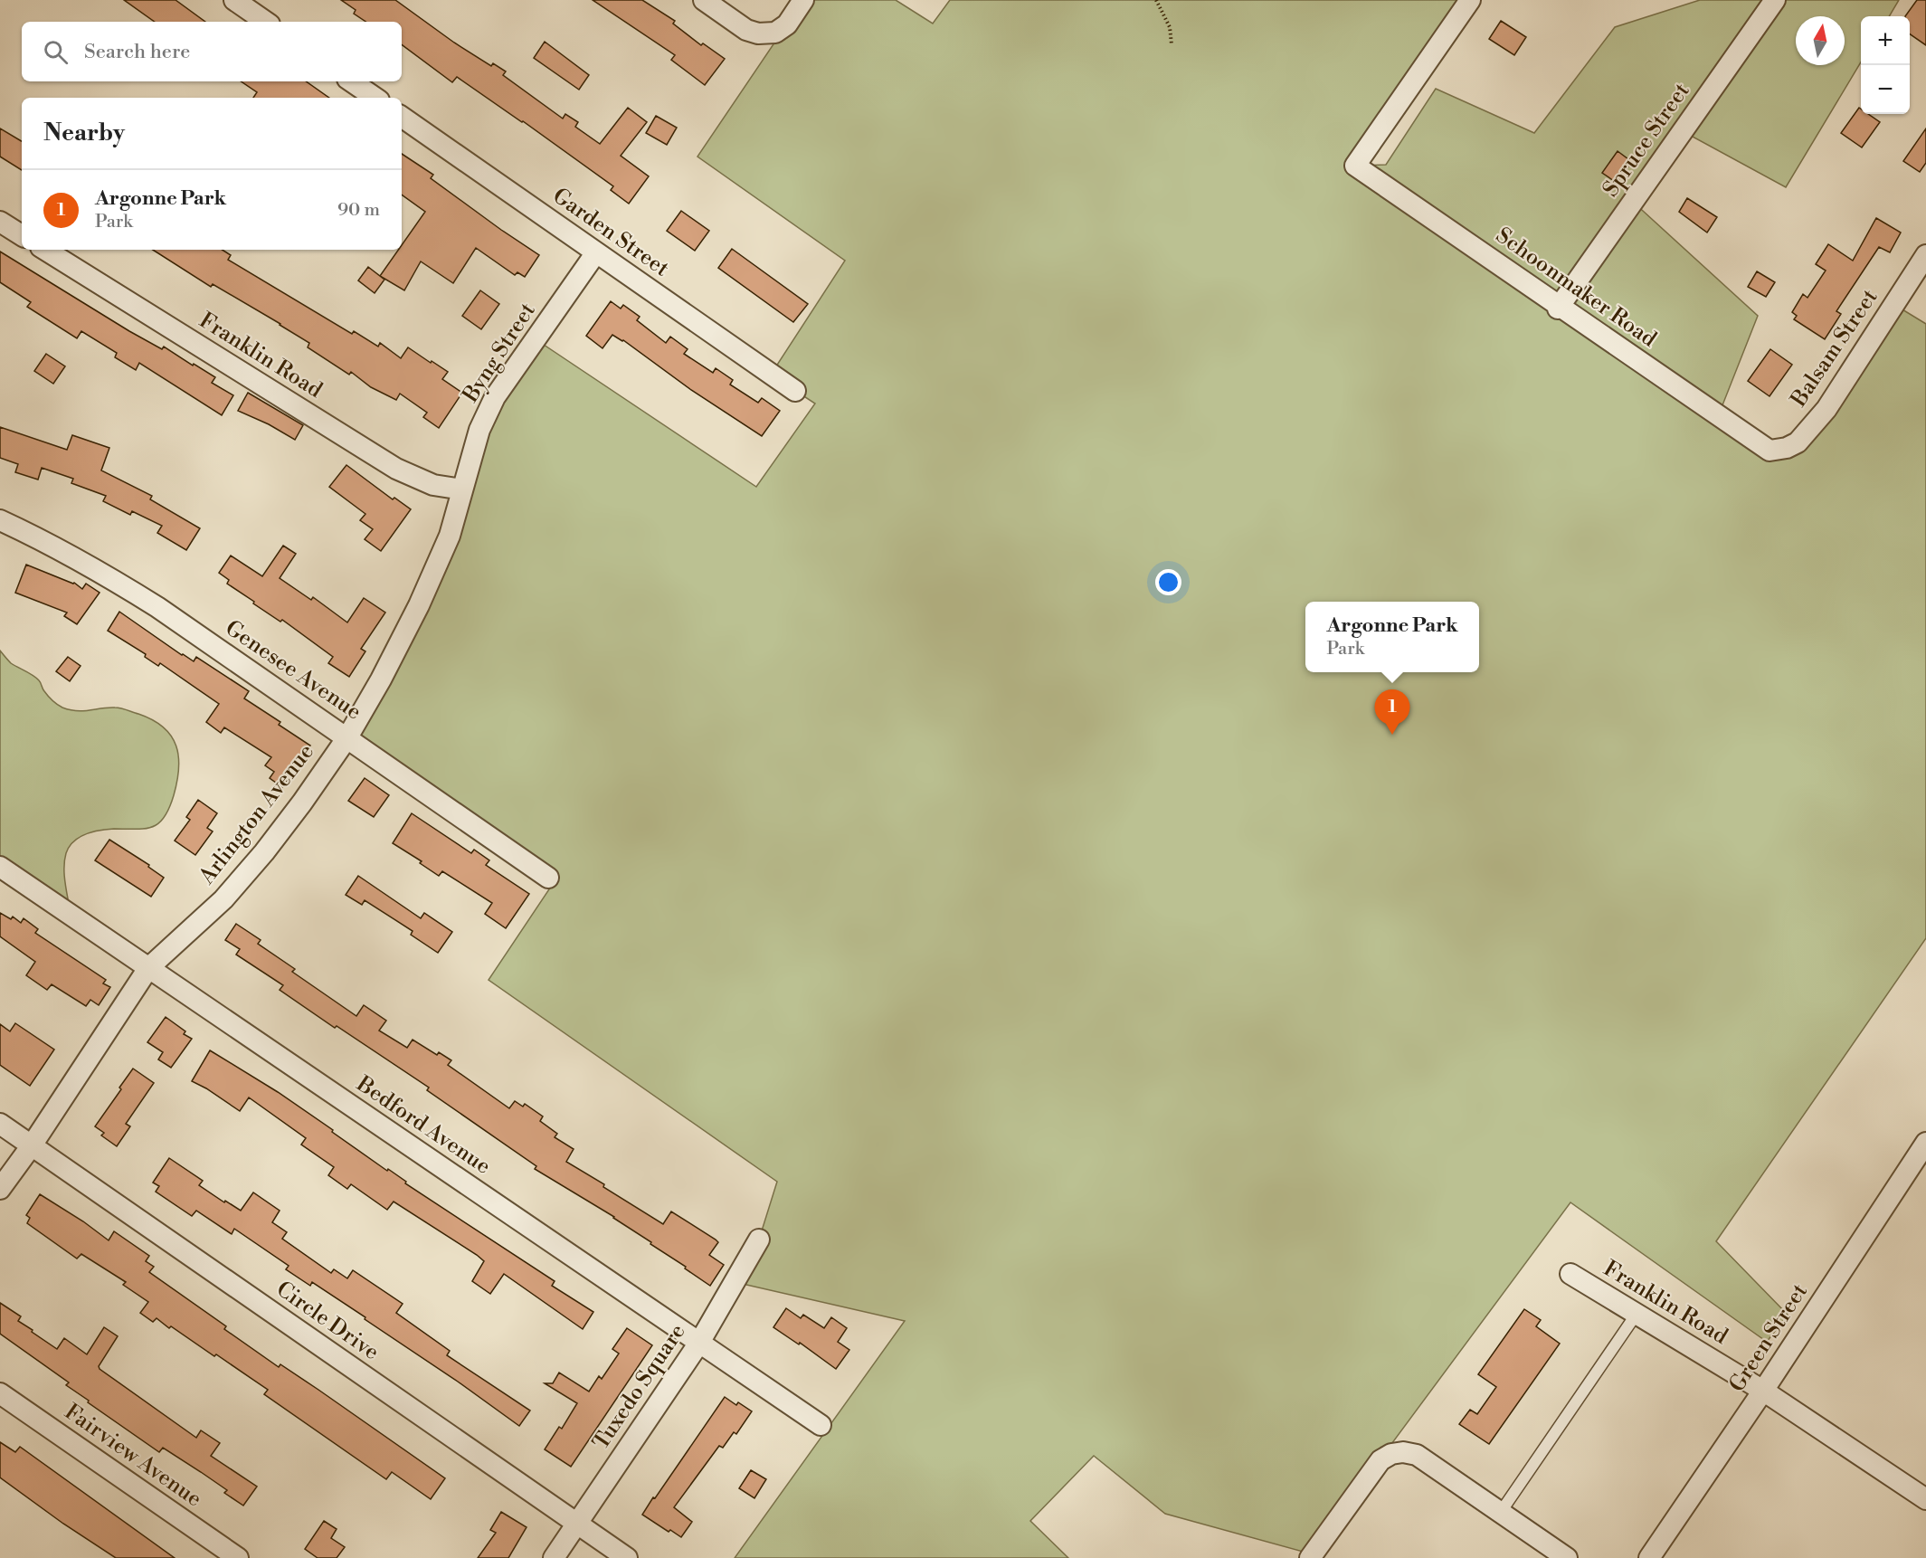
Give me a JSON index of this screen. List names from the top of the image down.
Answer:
{
  "streets": {
    "street": [
      "Spruce Street",
      "Garden Street",
      "Schoonmaker Road",
      "Balsam Street",
      "Byng Street",
      "Franklin Road",
      "Genesee Avenue",
      "Arlington Avenue",
      "Bedford Avenue",
      "Circle Drive",
      "Green Street",
      "Tuxedo Square",
      "Fairview Avenue"
    ]
  },
  "crossings": [
    ["Spruce Street", "Schoonmaker Road"],
    ["Garden Street", "Byng Street"],
    ["Schoonmaker Road", "Balsam Street"],
    ["Byng Street", "Franklin Road"],
    ["Byng Street", "Arlington Avenue"],
    ["Franklin Road", "Arlington Avenue"],
    ["Franklin Road", "Green Street"],
    ["Genesee Avenue", "Arlington Avenue"],
    ["Arlington Avenue", "Bedford Avenue"],
    ["Arlington Avenue", "Circle Drive"],
    ["Bedford Avenue", "Tuxedo Square"],
    ["Circle Drive", "Tuxedo Square"]
  ],
  "north": "top",
  "page": {
    "map_buttons": ["+", "−"],
    "search": "Search here",
    "heading": "Nearby",
    "list": [
      {
        "mark": "1",
        "name": "Argonne Park",
        "note": "Park",
        "value": "90 m"
      }
    ],
    "popup": ["Argonne Park", "Park"],
    "pins": "1"
  }
}
